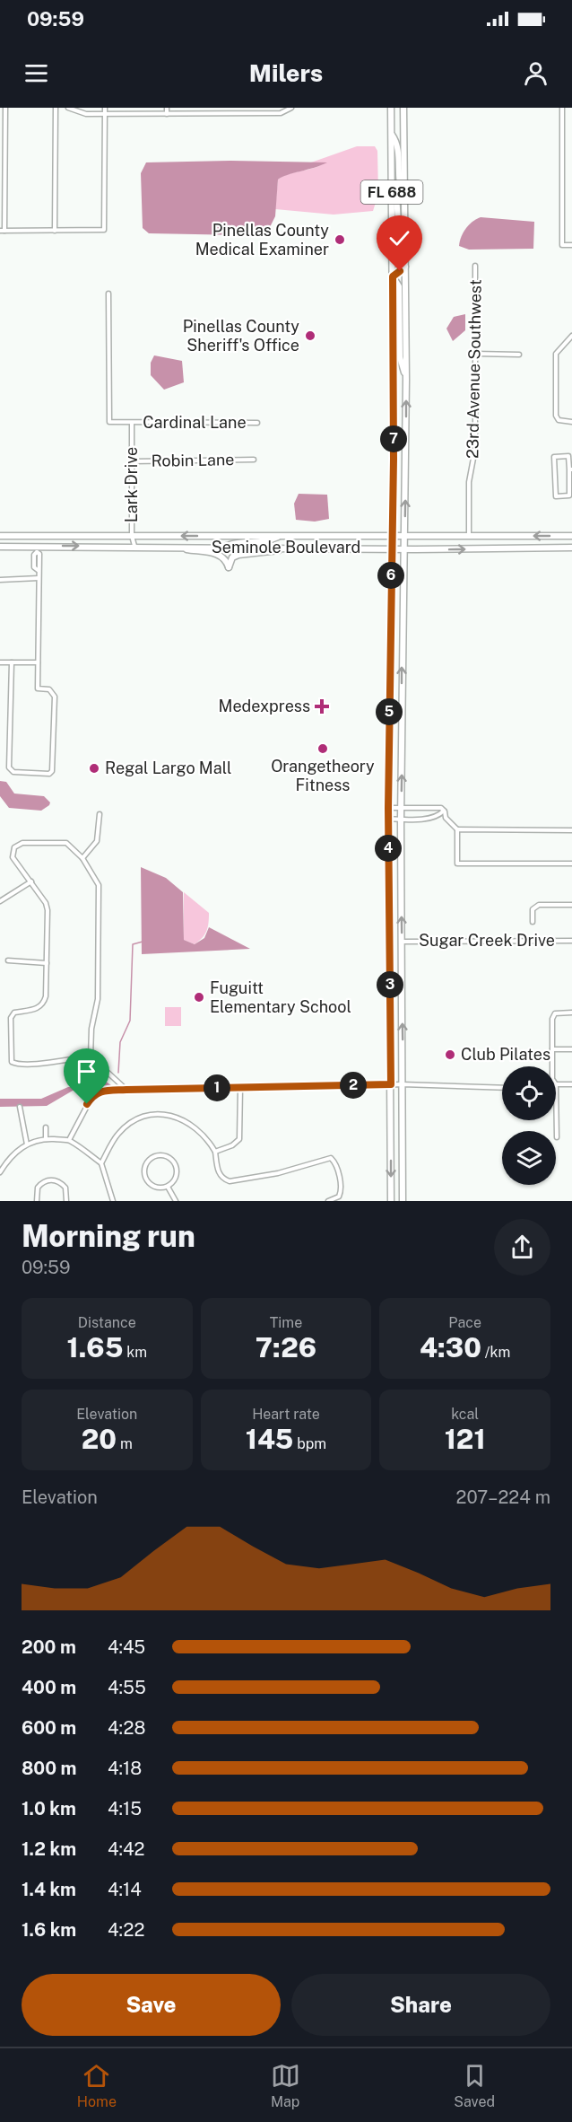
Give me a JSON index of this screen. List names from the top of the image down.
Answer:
{
  "streets": {
    "main road": ["FL 688", "Seminole Boulevard"],
    "street": [
      "23rd Avenue Southwest",
      "Cardinal Lane",
      "Robin Lane",
      "Lark Drive",
      "Sugar Creek Drive"
    ]
  },
  "crossings": [
    ["FL 688", "Seminole Boulevard"],
    ["FL 688", "Sugar Creek Drive"],
    ["23rd Avenue Southwest", "Seminole Boulevard"],
    ["Cardinal Lane", "Lark Drive"],
    ["Robin Lane", "Lark Drive"],
    ["Lark Drive", "Seminole Boulevard"]
  ],
  "places": {
    "other": [
      "Pinellas County Medical Examiner",
      "Pinellas County Sheriff's Office",
      "Orangetheory Fitness",
      "Regal Largo Mall",
      "Fuguitt Elementary School",
      "Club Pilates"
    ],
    "health": ["Medexpress"]
  },
  "page": {
    "status": "09:59",
    "header": "Milers",
    "pins": [
      "7",
      "6",
      "5",
      "4",
      "3",
      "2",
      "1"
    ],
    "heading": ["Morning run", "09:59"],
    "stats": [
      ["Distance", "1.65 km"],
      ["Time", "7:26"],
      ["Pace", "4:30 /km"],
      ["Elevation", "20 m"],
      ["Heart rate", "145 bpm"],
      ["kcal", "121"]
    ],
    "chart": ["Elevation", "207–224 m"],
    "list": [
      {
        "name": "200 m",
        "note": "4:45"
      },
      {
        "name": "400 m",
        "note": "4:55"
      },
      {
        "name": "600 m",
        "note": "4:28"
      },
      {
        "name": "800 m",
        "note": "4:18"
      },
      {
        "name": "1.0 km",
        "note": "4:15"
      },
      {
        "name": "1.2 km",
        "note": "4:42"
      },
      {
        "name": "1.4 km",
        "note": "4:14"
      },
      {
        "name": "1.6 km",
        "note": "4:22"
      }
    ],
    "buttons": ["Save", "Share"],
    "tabs": ["Home", "Map", "Saved"]
  }
}
